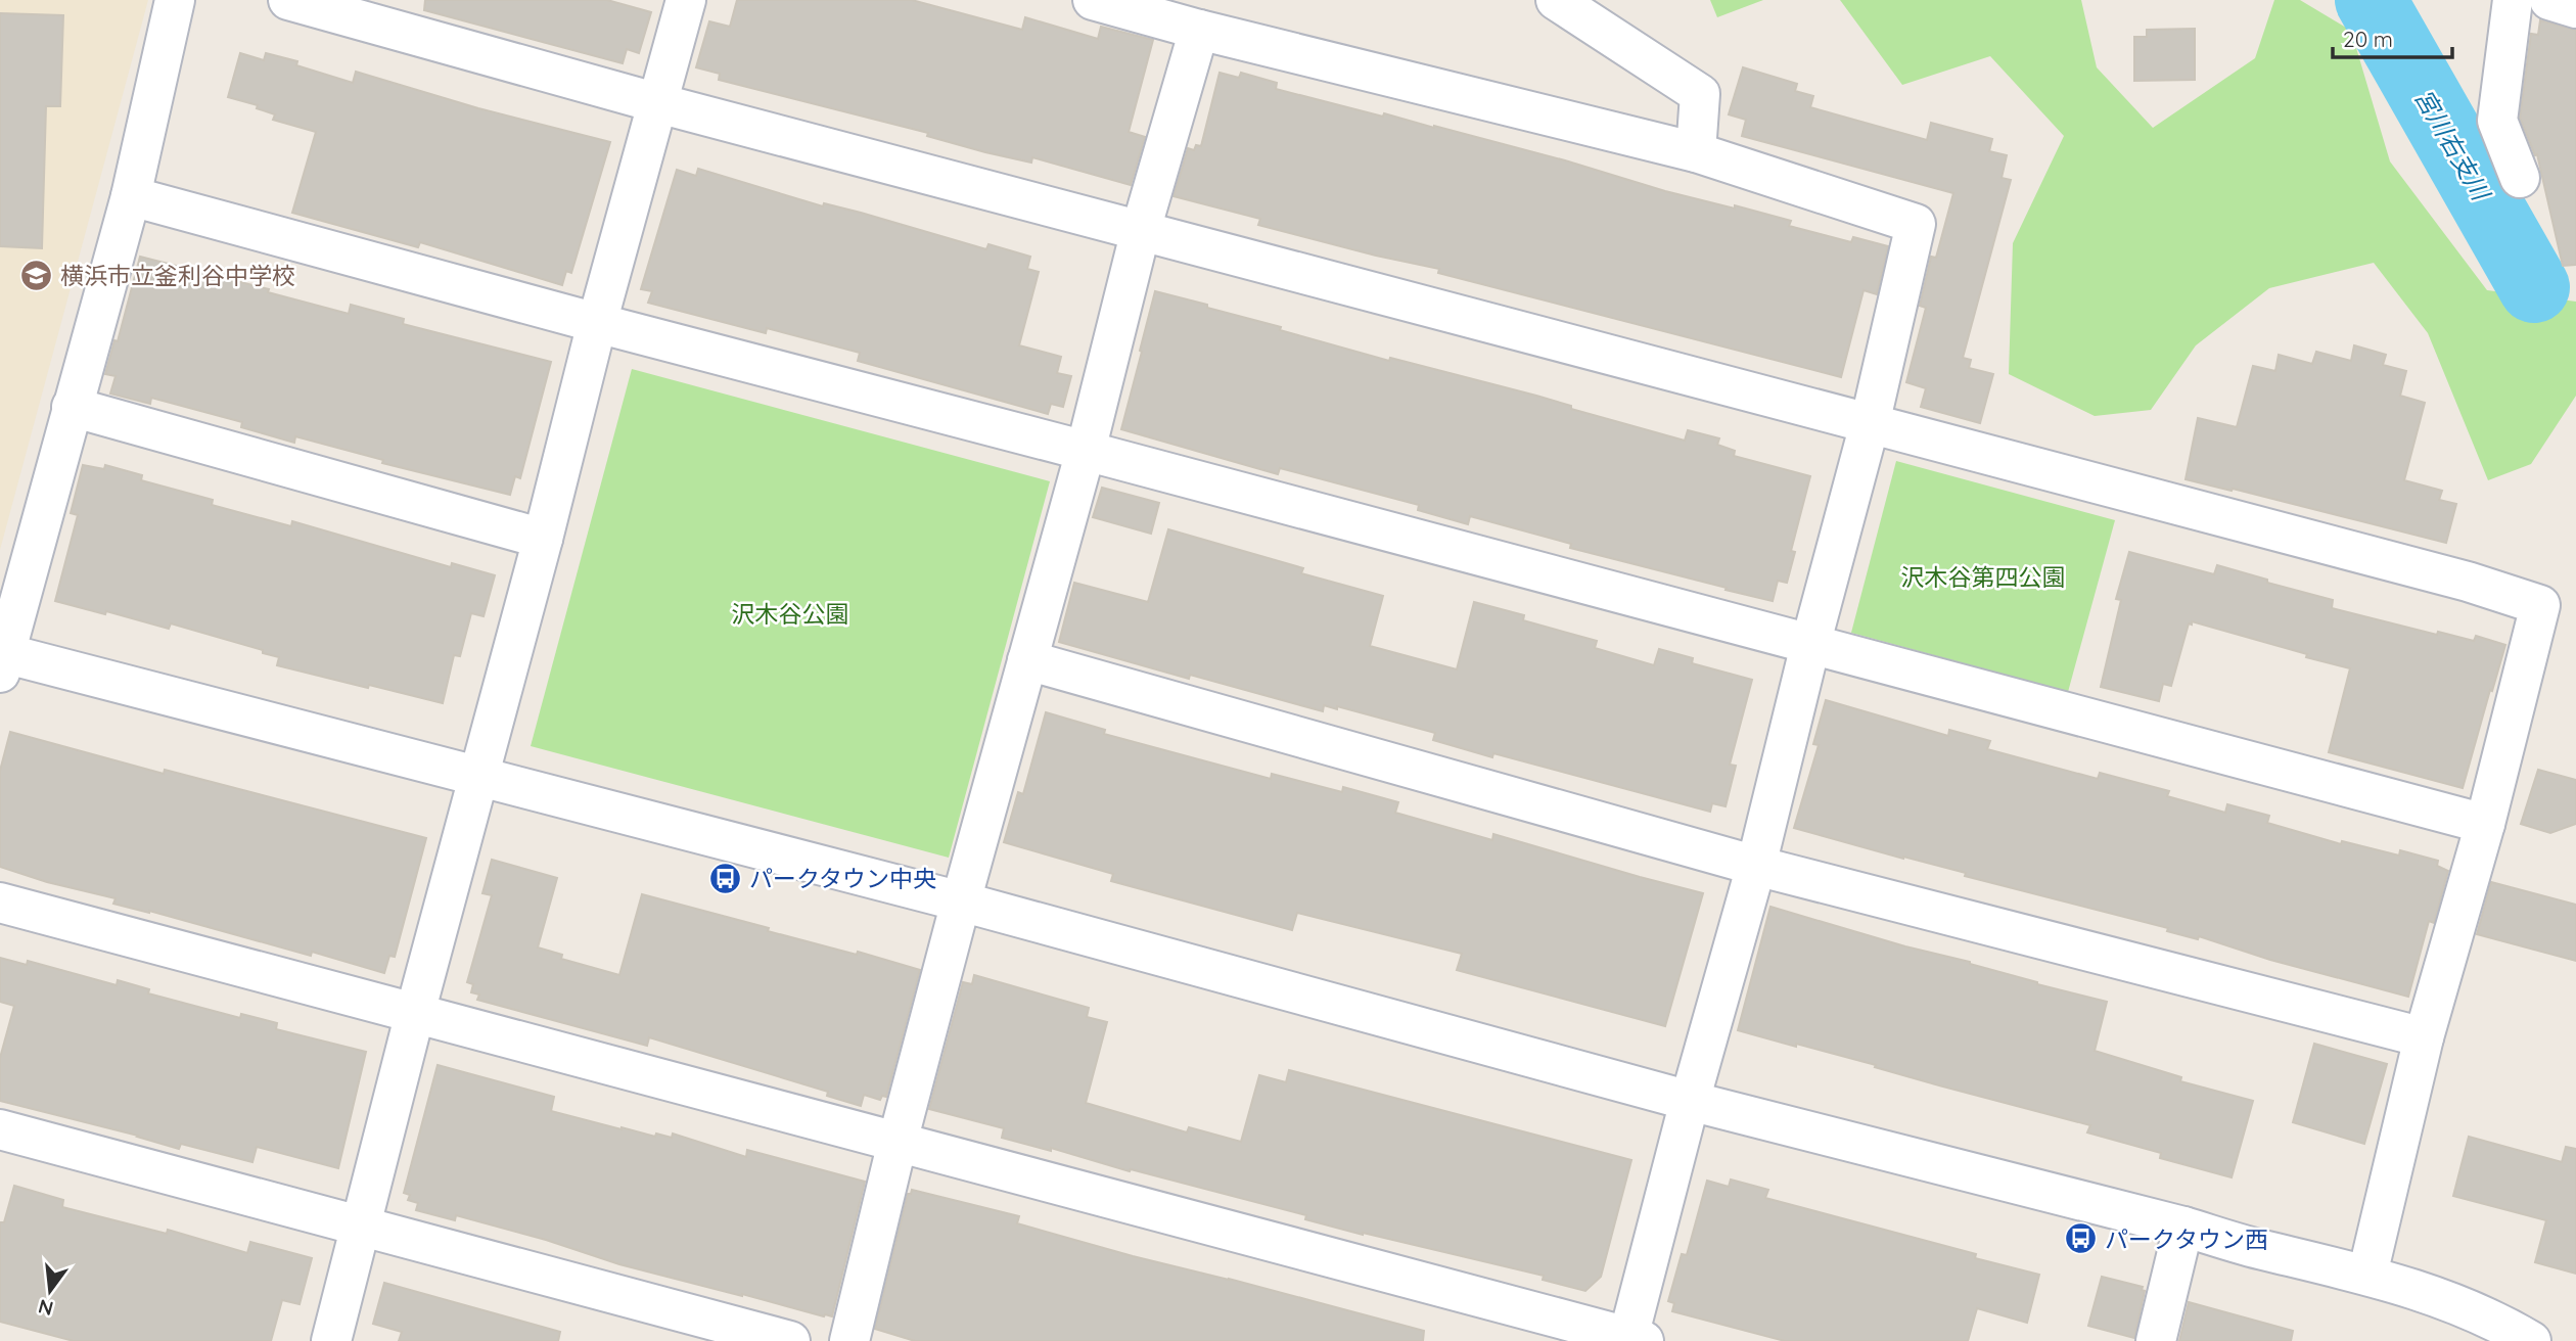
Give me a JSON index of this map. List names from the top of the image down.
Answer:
{
  "water": ["宮川右支川"],
  "parks": ["沢木谷第四公園", "沢木谷公園"],
  "places": {
    "school or university": ["横浜市立釜利谷中学校"],
    "bus stop": ["パークタウン中央", "パークタウン西"]
  },
  "scale_bar": "20 m",
  "north": "bottom"
}
